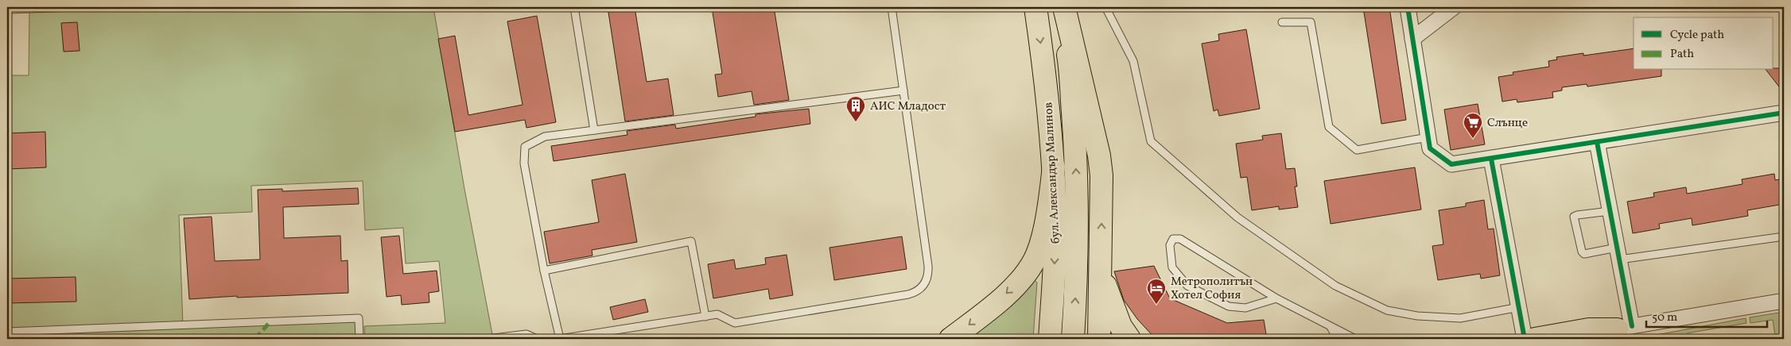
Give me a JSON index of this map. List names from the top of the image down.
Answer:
{
  "streets": {
    "main road": ["бул. Александър Малинов"]
  },
  "places": {
    "building": ["АИС Младост"],
    "supermarket": ["Слънце"],
    "hotel": ["Метрополитън Хотел София"]
  },
  "legend": ["Cycle path", "Path"],
  "scale_bar": "50 m"
}
